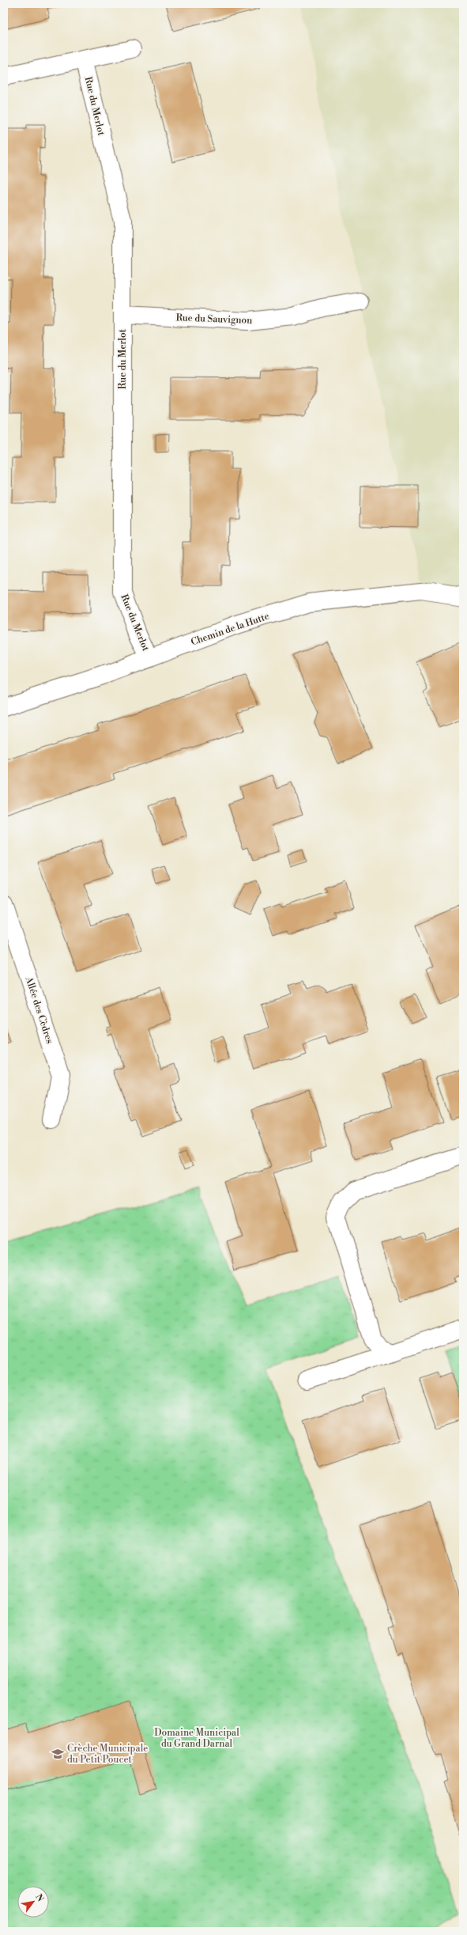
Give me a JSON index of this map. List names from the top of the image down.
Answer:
{
  "streets": {
    "street": [
      "Rue du Merlot",
      "Rue du Sauvignon",
      "Chemin de la Hutte",
      "Allée des Cèdres"
    ]
  },
  "crossings": [
    ["Rue du Merlot", "Rue du Sauvignon"],
    ["Rue du Merlot", "Chemin de la Hutte"]
  ],
  "parks": ["Domaine Municipal du Grand Darnal"],
  "places": {
    "school or university": ["Crèche Municipale du Petit Poucet"]
  },
  "north": "top right"
}
